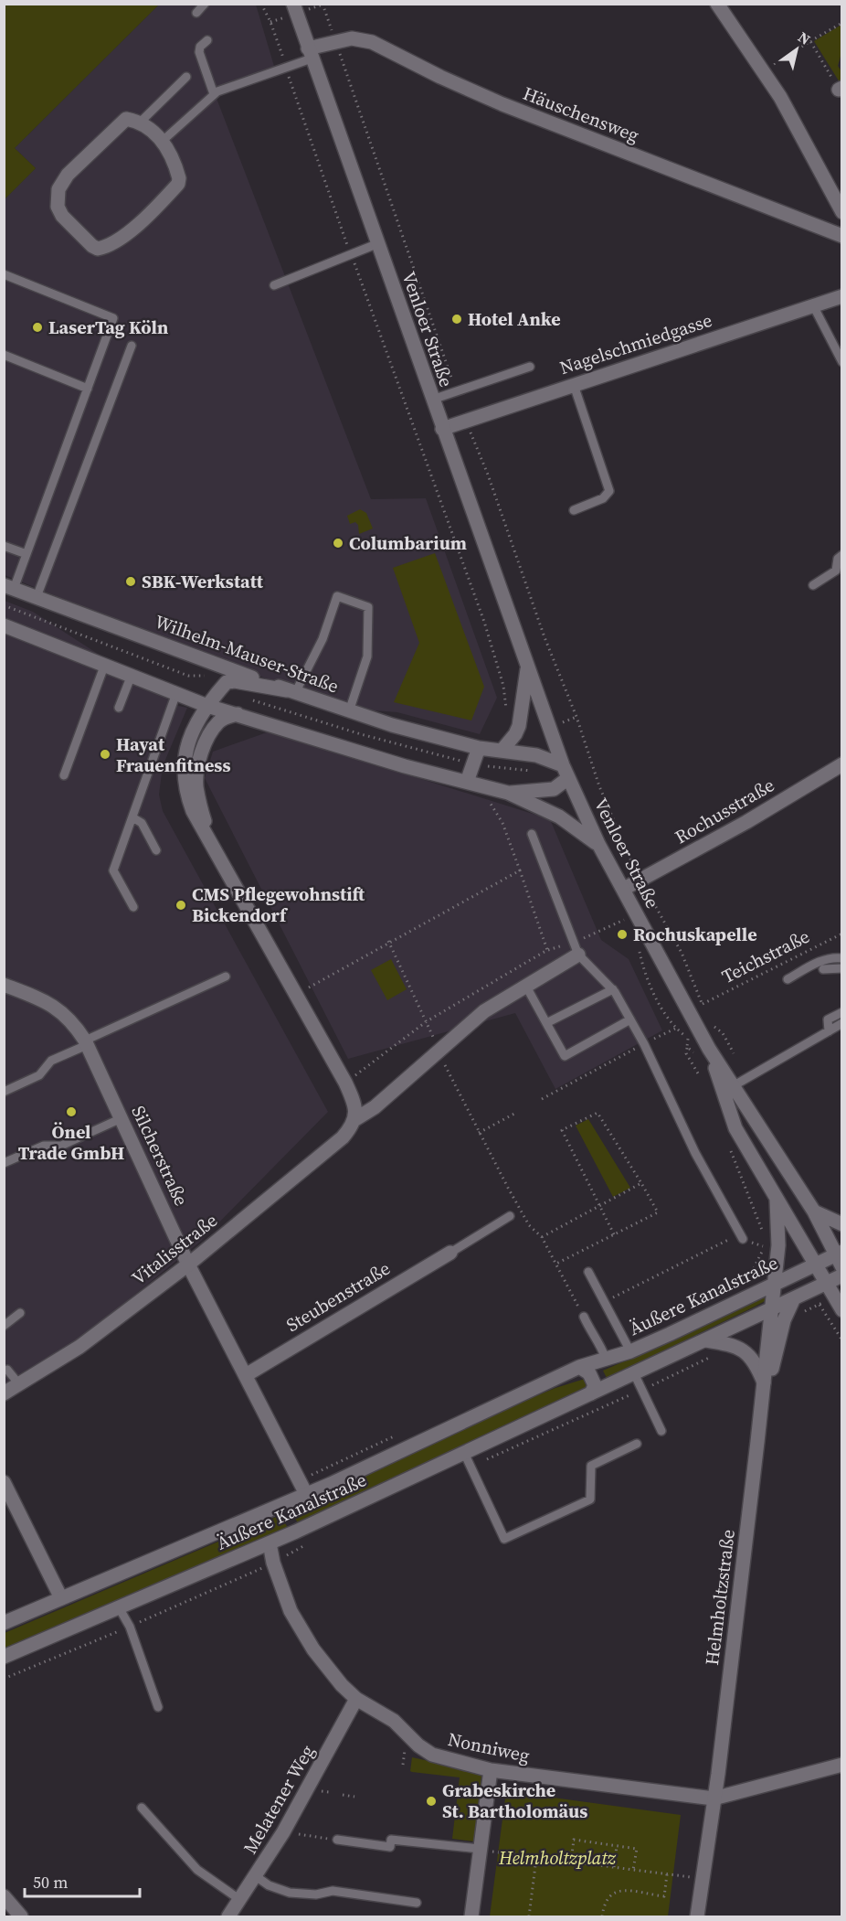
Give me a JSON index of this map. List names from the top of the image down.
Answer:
{
  "streets": {
    "street": [
      "Häuschensweg",
      "Venloer Straße",
      "Nagelschmiedgasse",
      "Wilhelm-Mauser-Straße",
      "Rochusstraße",
      "Silcherstraße",
      "Vitalisstraße",
      "Äußere Kanalstraße",
      "Steubenstraße",
      "Helmholtzstraße",
      "Nonniweg",
      "Melatener Weg"
    ],
    "path": ["Teichstraße"]
  },
  "crossings": [
    ["Häuschensweg", "Venloer Straße"],
    ["Venloer Straße", "Nagelschmiedgasse"],
    ["Venloer Straße", "Wilhelm-Mauser-Straße"],
    ["Venloer Straße", "Rochusstraße"],
    ["Venloer Straße", "Äußere Kanalstraße"],
    ["Venloer Straße", "Helmholtzstraße"],
    ["Silcherstraße", "Vitalisstraße"],
    ["Silcherstraße", "Äußere Kanalstraße"],
    ["Silcherstraße", "Steubenstraße"],
    ["Äußere Kanalstraße", "Helmholtzstraße"],
    ["Äußere Kanalstraße", "Nonniweg"],
    ["Helmholtzstraße", "Nonniweg"],
    ["Nonniweg", "Melatener Weg"]
  ],
  "parks": ["Helmholtzplatz"],
  "places": [
    "Hotel Anke",
    "LaserTag Köln",
    "Columbarium",
    "SBK-Werkstatt",
    "Hayat Frauenfitness",
    "CMS Pflegewohnstift Bickendorf",
    "Rochuskapelle",
    "Önel Trade GmbH",
    "Grabeskirche St. Bartholomäus"
  ],
  "scale_bar": "50 m",
  "north": "top right"
}
